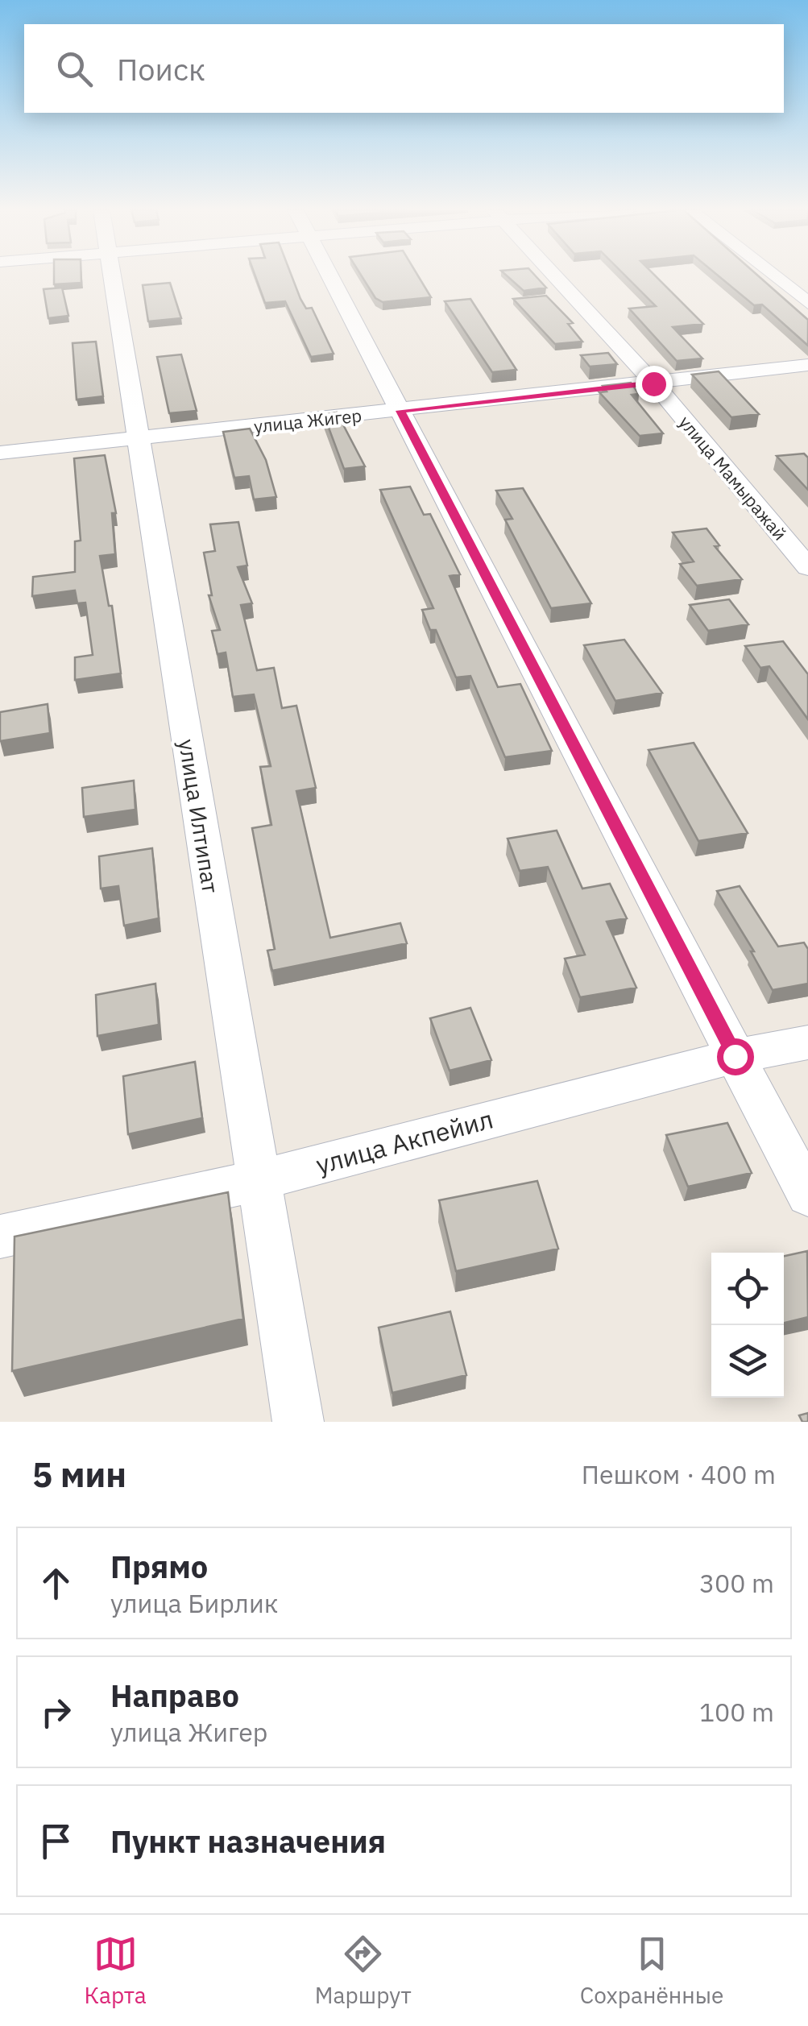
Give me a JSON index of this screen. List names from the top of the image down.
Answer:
{
  "streets": {
    "street": [
      "улица Жигер",
      "улица Мамыражай",
      "улица Илтипат",
      "улица Акпейил"
    ]
  },
  "crossings": [
    ["улица Жигер", "улица Мамыражай"],
    ["улица Жигер", "улица Илтипат"],
    ["улица Илтипат", "улица Акпейил"]
  ],
  "page": {
    "search": "Поиск",
    "heading": ["5 мин", "Пешком · 400 m"],
    "list": [
      ["Прямо", "улица Бирлик", "300 m"],
      ["Направо", "улица Жигер", "100 m"],
      "Пункт назначения"
    ],
    "nav": ["Карта", "Маршрут", "Сохранённые"]
  }
}
